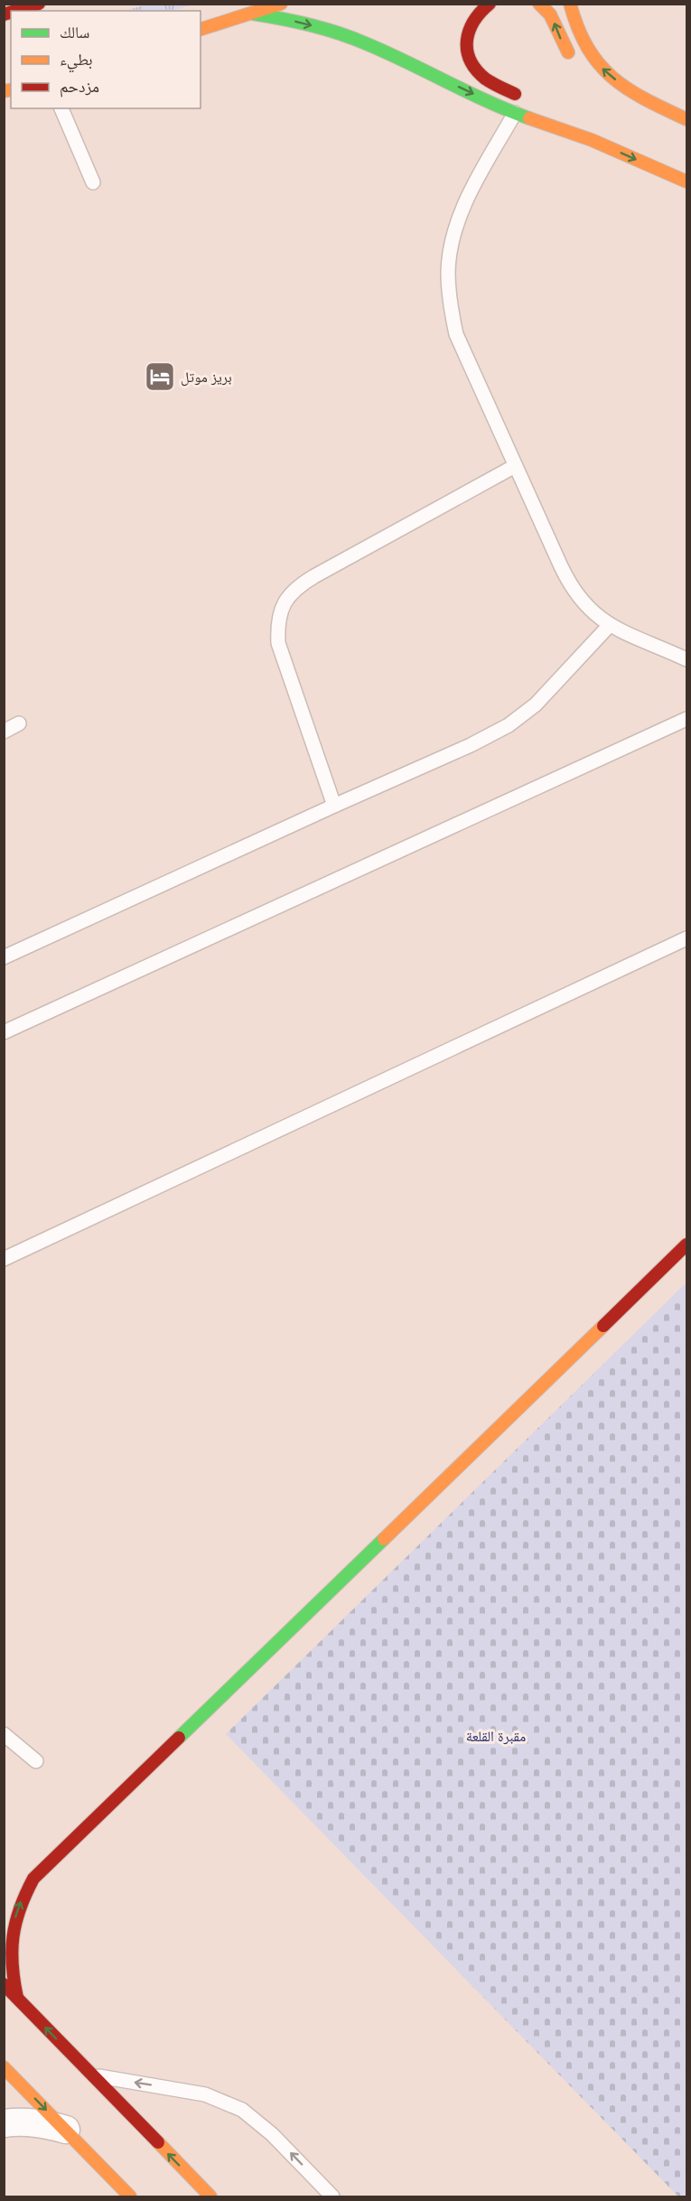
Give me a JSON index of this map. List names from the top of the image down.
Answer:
{
  "parks": ["مقبرة القلعة"],
  "places": {
    "hotel": ["بريز موتل"]
  },
  "legend": ["سالك", "بطيء", "مزدحم"]
}
